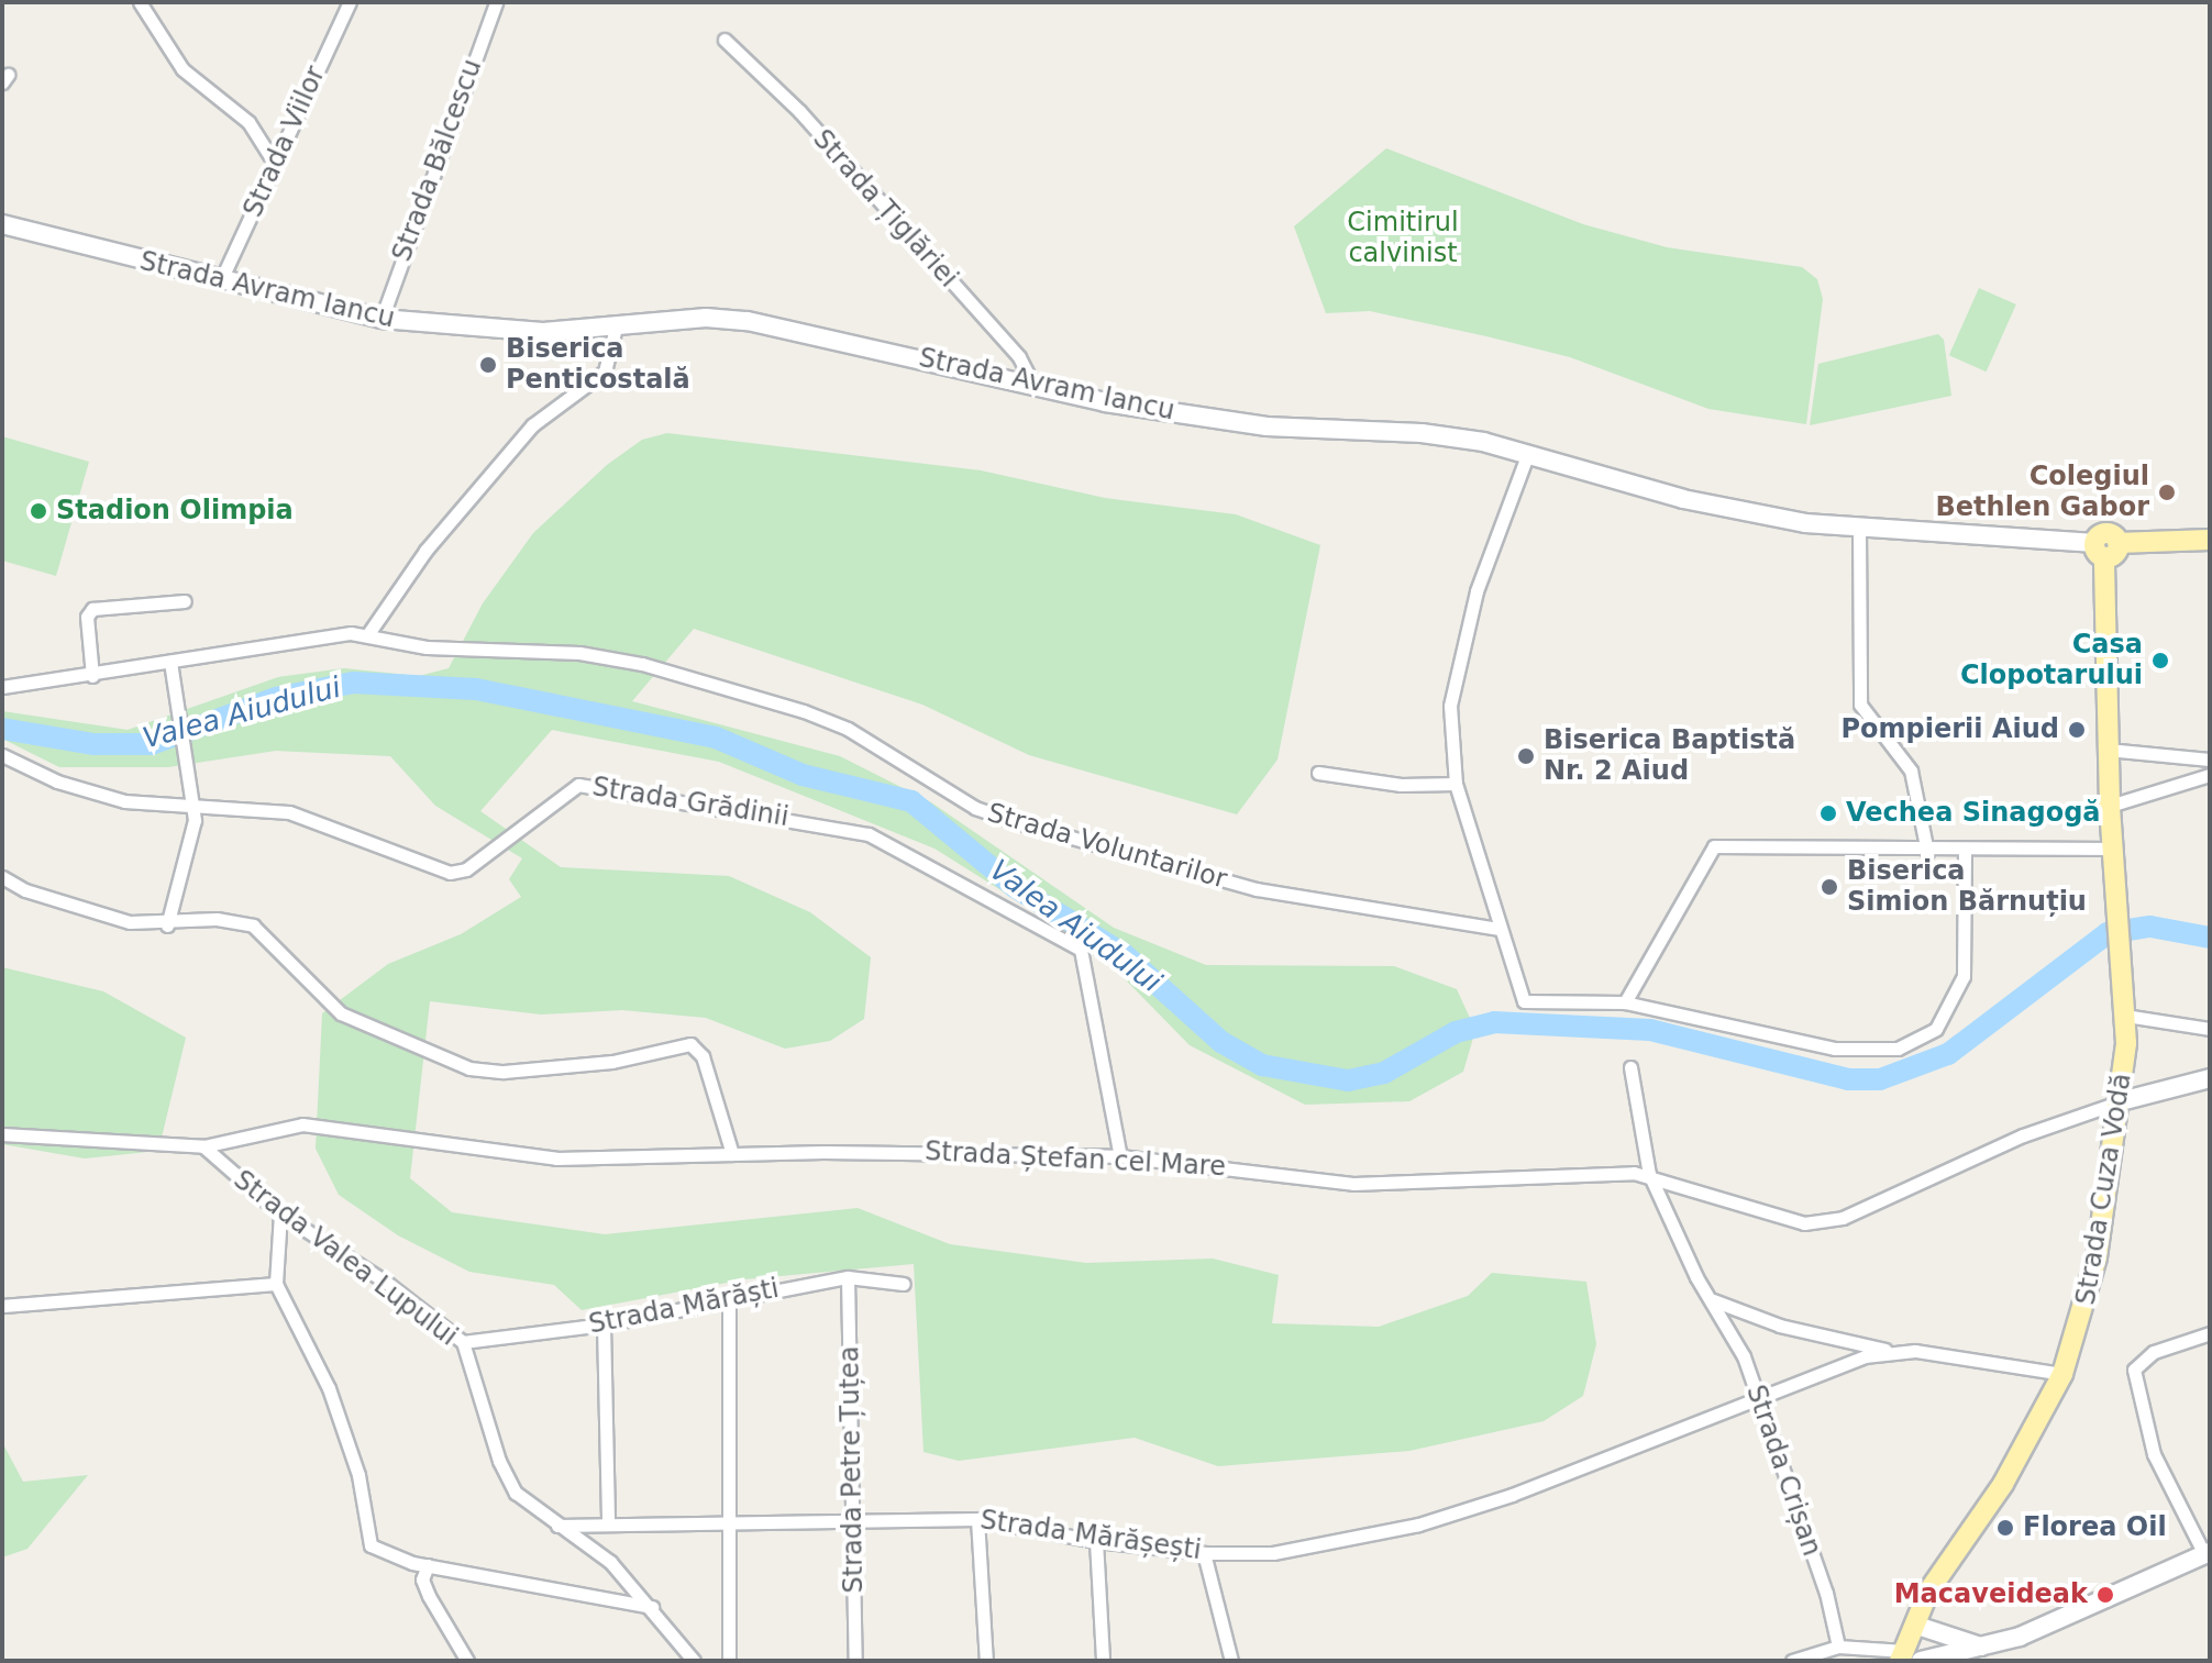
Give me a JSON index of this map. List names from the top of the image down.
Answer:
{
  "streets": {
    "main road": ["Strada Avram Iancu", "Strada Cuza Vodă"],
    "street": [
      "Strada Viilor",
      "Strada Bălcescu",
      "Strada Țiglăriei",
      "Strada Grădinii",
      "Strada Voluntarilor",
      "Strada Ștefan cel Mare",
      "Strada Valea Lupului",
      "Strada Mărăști",
      "Strada Petre Țuțea",
      "Strada Crișan",
      "Strada Mărășești"
    ]
  },
  "crossings": [
    ["Strada Viilor", "Strada Avram Iancu"],
    ["Strada Bălcescu", "Strada Avram Iancu"],
    ["Strada Țiglăriei", "Strada Avram Iancu"],
    ["Strada Avram Iancu", "Strada Cuza Vodă"],
    ["Strada Grădinii", "Strada Ștefan cel Mare"],
    ["Strada Ștefan cel Mare", "Strada Cuza Vodă"],
    ["Strada Ștefan cel Mare", "Strada Valea Lupului"],
    ["Strada Ștefan cel Mare", "Strada Crișan"],
    ["Strada Cuza Vodă", "Strada Mărășești"],
    ["Strada Valea Lupului", "Strada Mărăști"],
    ["Strada Valea Lupului", "Strada Mărășești"],
    ["Strada Mărăști", "Strada Petre Țuțea"],
    ["Strada Petre Țuțea", "Strada Mărășești"],
    ["Strada Crișan", "Strada Mărășești"]
  ],
  "water": ["Valea Aiudului"],
  "parks": ["Cimitirul calvinist"],
  "places": [
    "Biserica Penticostală",
    "Colegiul Bethlen Gabor",
    "Stadion Olimpia",
    "Casa Clopotarului",
    "Pompierii Aiud",
    "Biserica Baptistă Nr. 2 Aiud",
    "Vechea Sinagogă",
    "Biserica Simion Bărnuțiu",
    "Florea Oil",
    "Macaveideak"
  ]
}
